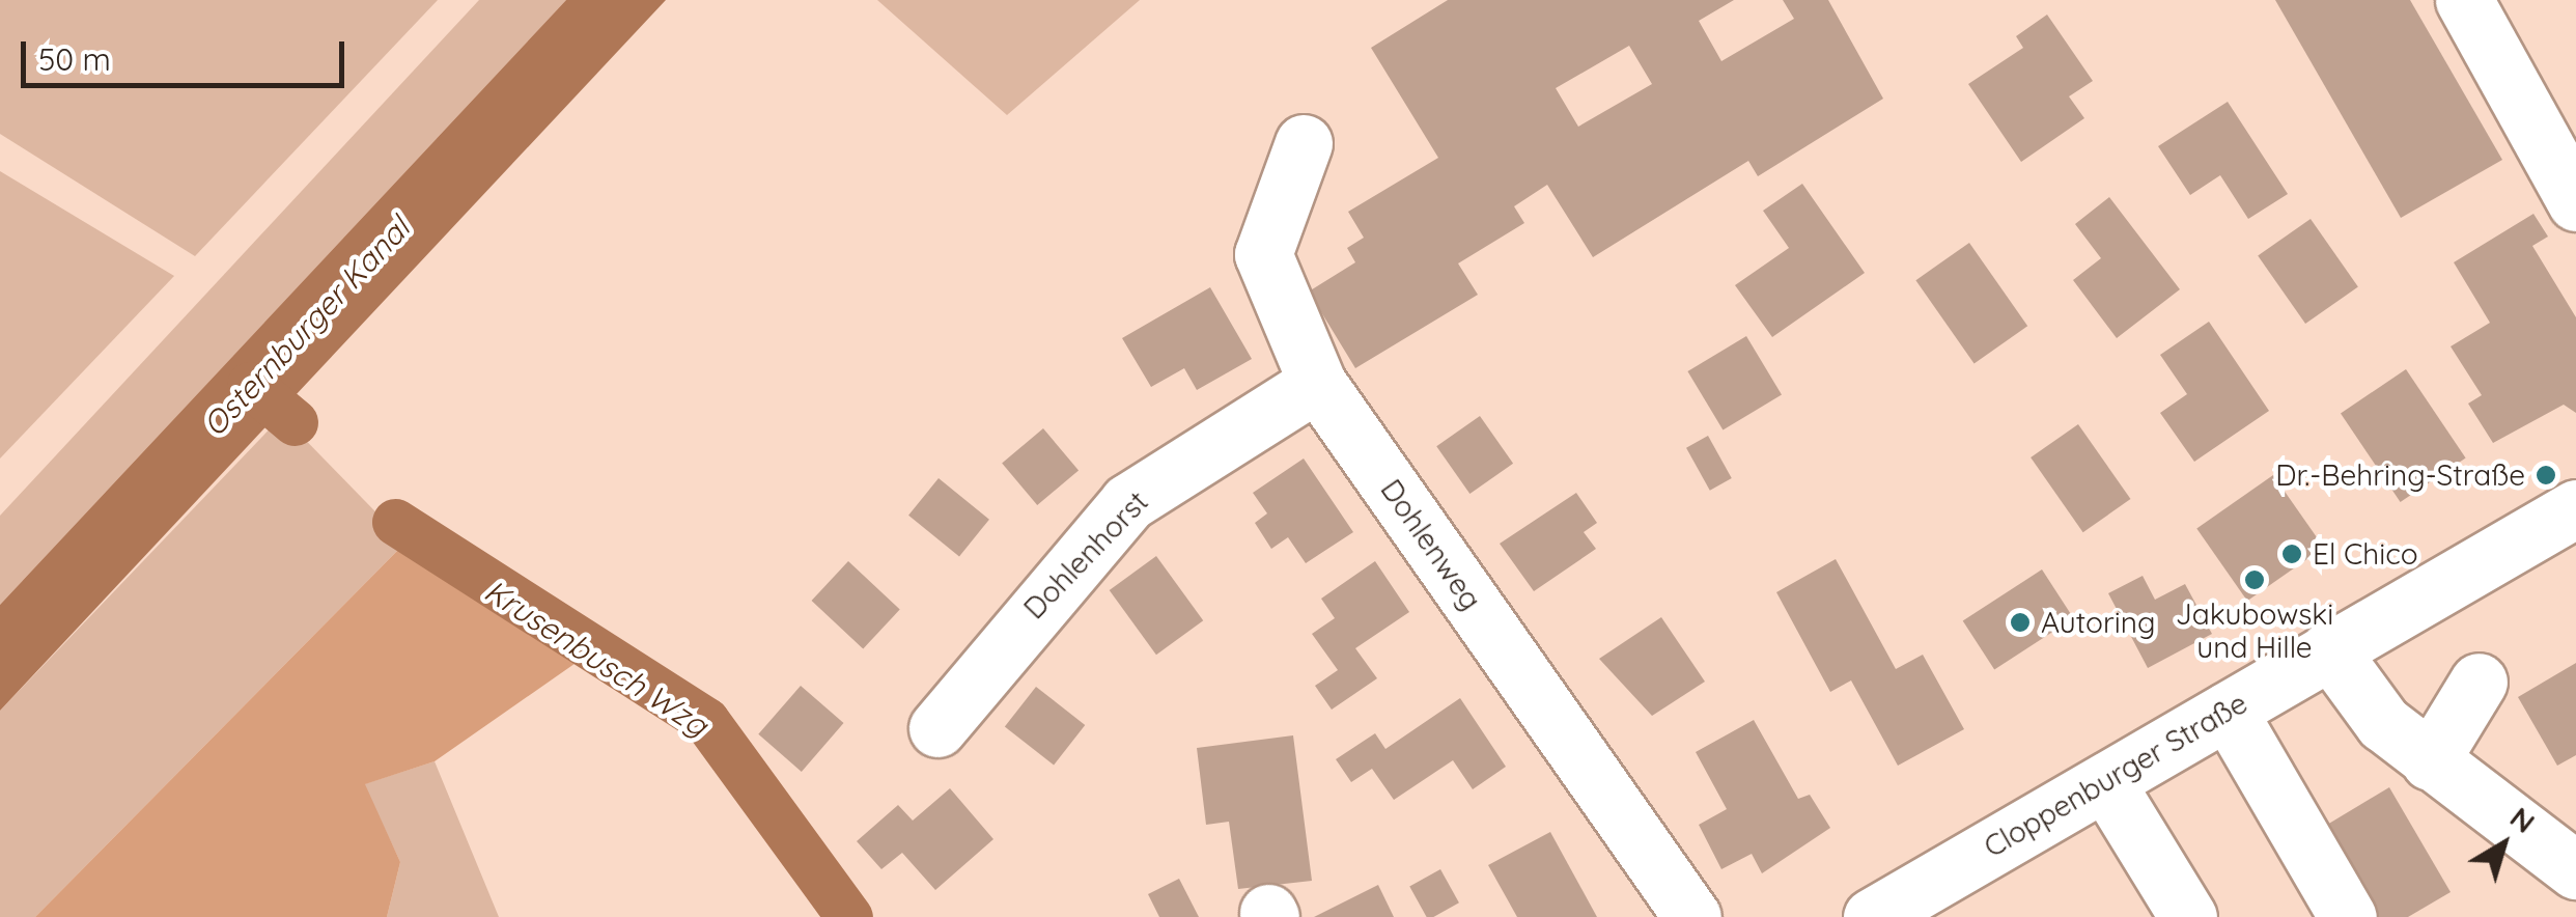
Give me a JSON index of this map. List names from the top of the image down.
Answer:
{
  "streets": {
    "street": ["Dohlenweg", "Dohlenhorst", "Cloppenburger Straße"]
  },
  "crossings": [
    ["Dohlenweg", "Dohlenhorst"]
  ],
  "water": ["Osternburger Kanal", "Krusenbusch Wzg"],
  "places": [
    "Dr.-Behring-Straße",
    "El Chico",
    "Jakubowski und Hille",
    "Autoring"
  ],
  "scale_bar": "50 m",
  "north": "top right"
}
